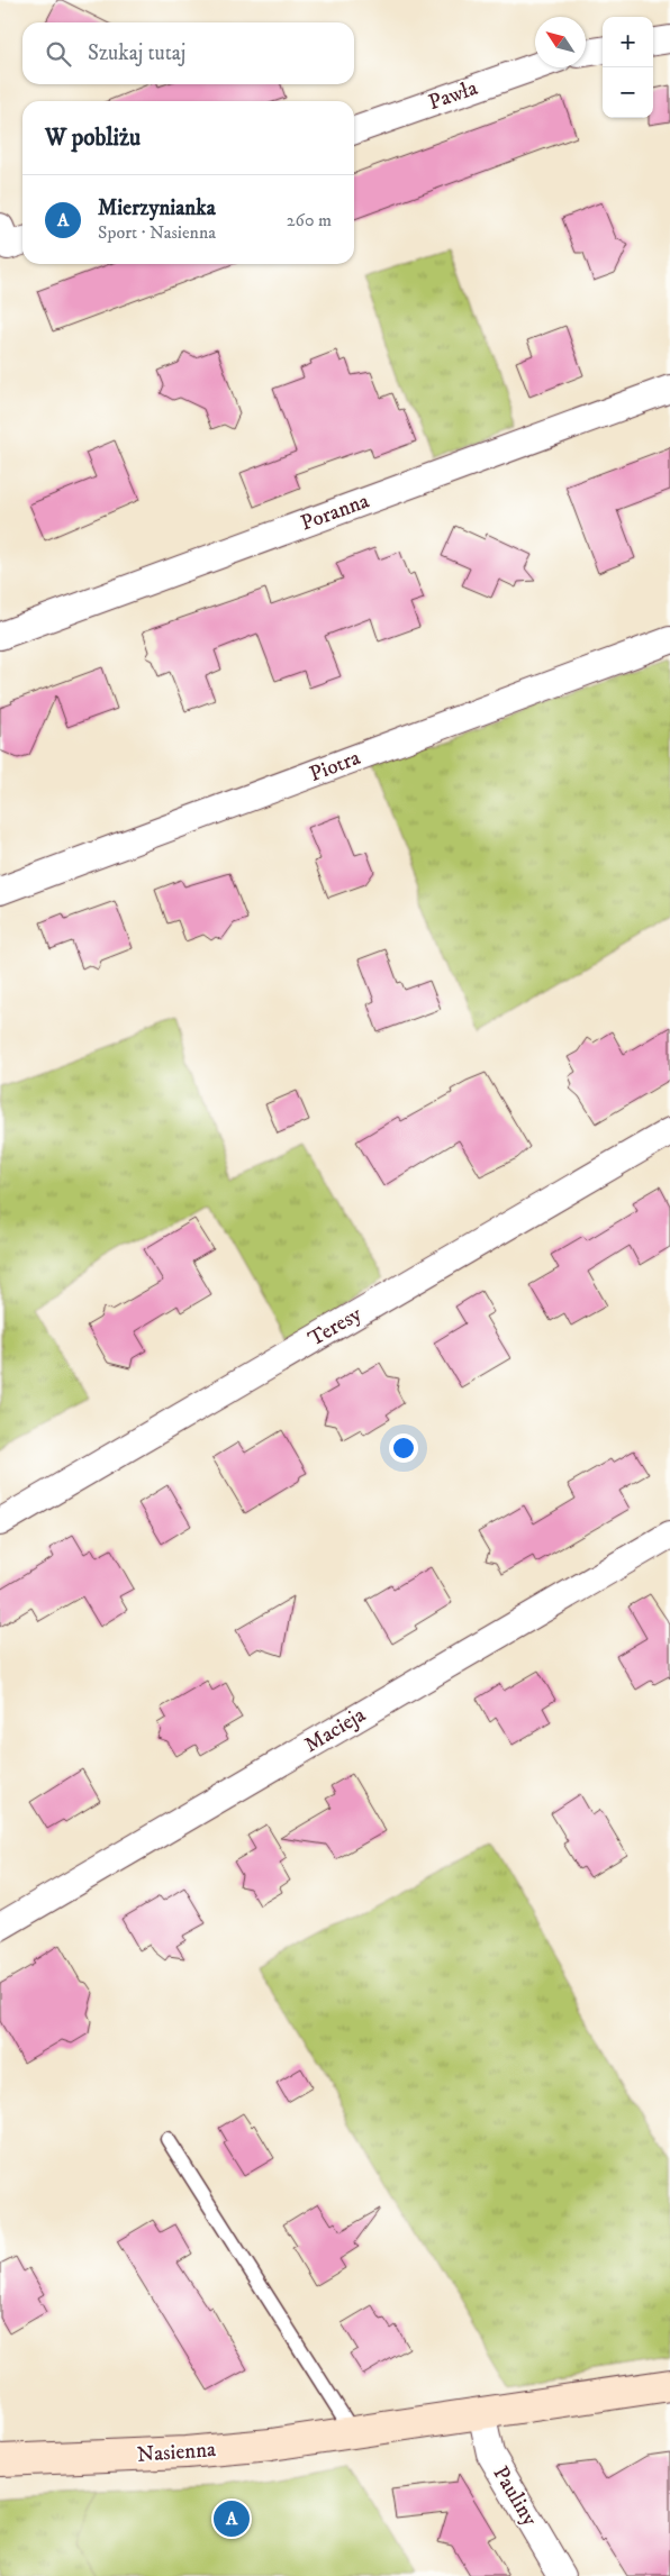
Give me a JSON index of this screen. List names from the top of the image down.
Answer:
{
  "streets": {
    "street": [
      "Pawła",
      "Poranna",
      "Piotra",
      "Teresy",
      "Macieja",
      "Nasienna",
      "Pauliny"
    ]
  },
  "crossings": [
    ["Nasienna", "Pauliny"]
  ],
  "north": "top left",
  "page": {
    "map_buttons": ["+", "−"],
    "search": "Szukaj tutaj",
    "heading": "W pobliżu",
    "list": [
      {
        "mark": "A",
        "name": "Mierzynianka",
        "note": "Sport · Nasienna",
        "value": "260 m"
      }
    ],
    "pins": "A"
  }
}
